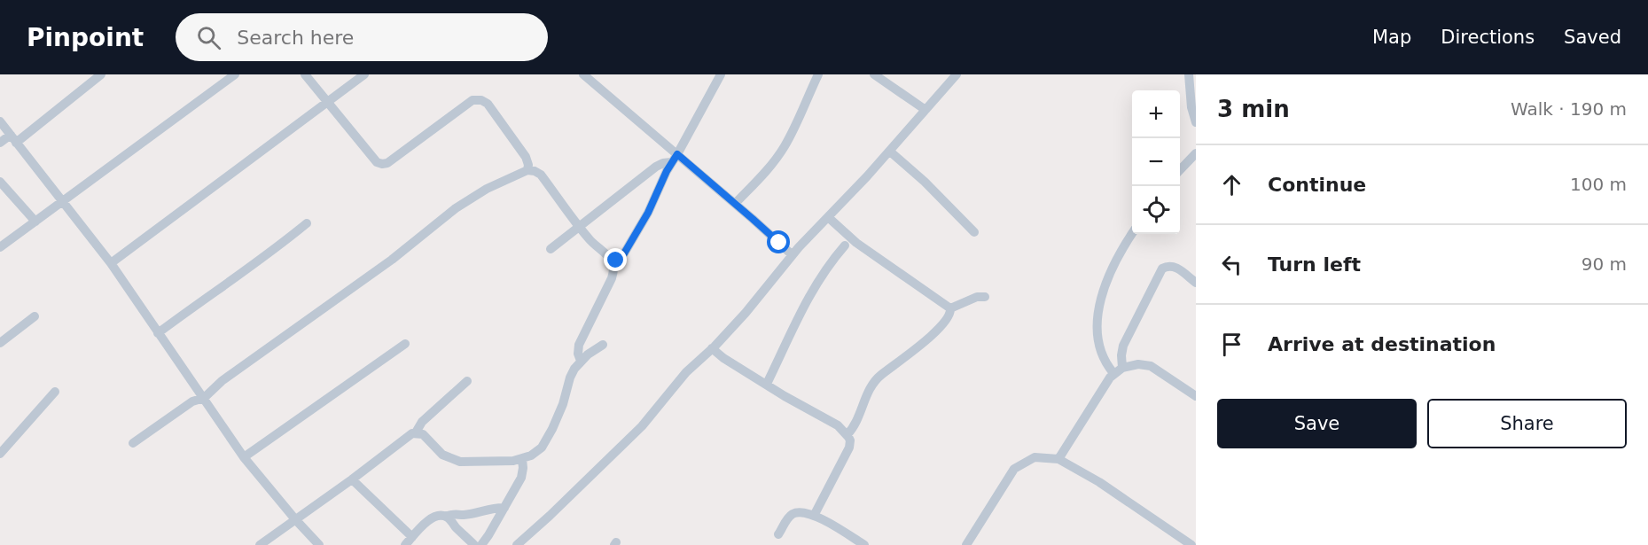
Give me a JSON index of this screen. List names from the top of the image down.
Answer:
{
  "page": {
    "header": "Pinpoint",
    "search": "Search here",
    "nav": ["Map", "Directions", "Saved"],
    "heading": ["3 min", "Walk · 190 m"],
    "map_buttons": ["+", "−"],
    "list": [
      ["Continue", "100 m"],
      ["Turn left", "90 m"],
      "Arrive at destination"
    ],
    "buttons": ["Save", "Share"]
  }
}
